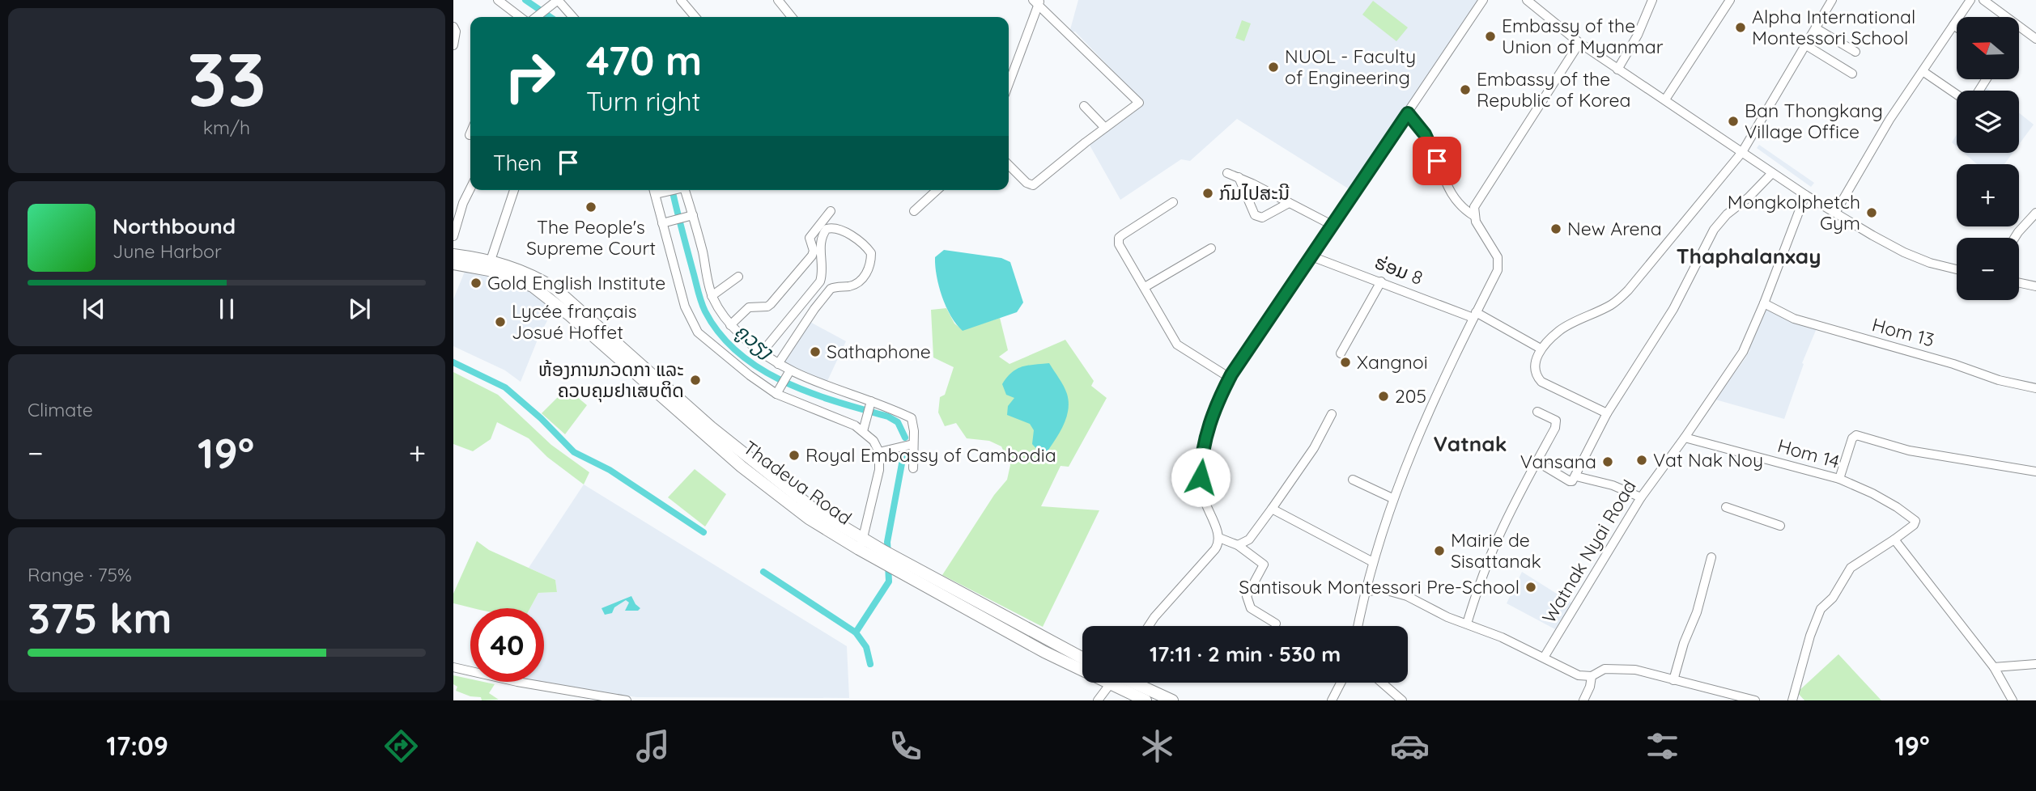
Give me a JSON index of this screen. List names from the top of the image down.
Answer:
{
  "streets": {
    "main road": ["Thadeua Road"],
    "street": [
      "ຮ່ອມ 8",
      "Hom 13",
      "Hom 14",
      "Watnak Nyai Road"
    ]
  },
  "crossings": [
    ["Hom 13", "Watnak Nyai Road"],
    ["Hom 14", "Watnak Nyai Road"]
  ],
  "districts": ["Thaphalanxay", "Vatnak"],
  "water": ["ຄູວຽງ"],
  "places": [
    "Alpha International Montessori School",
    "Embassy of the Union of Myanmar",
    "NUOL - Faculty of Engineering",
    "Embassy of the Republic of Korea",
    "Ban Thongkang Village Office",
    "ກົມໄປສະນີ",
    "The People's Supreme Court",
    "Mongkolphetch Gym",
    "New Arena",
    "Gold English Institute",
    "Lycée français Josué Hoffet",
    "Sathaphone",
    "Xangnoi",
    "ຫ້ອງການກວດກາ ແລະ ຄວບຄຸມຢາເສບຕິດ",
    "205",
    "Royal Embassy of Cambodia",
    "Vat Nak Noy",
    "Vansana",
    "Mairie de Sisattanak",
    "Santisouk Montessori Pre-School"
  ],
  "north": "left",
  "page": {
    "tile": [
      ["33", "km/h"],
      "Climate",
      ["Range · 75%", "375 km"]
    ],
    "map_buttons": ["+", "−"],
    "turn": ["470 m", "Turn right"],
    "then": "Then",
    "song": ["Northbound", "June Harbor"],
    "heat": ["−", "19°", "+"],
    "limit": "40",
    "trip": "17:11 · 2 min · 530 m",
    "tabs": ["17:09", "19°"]
  }
}
